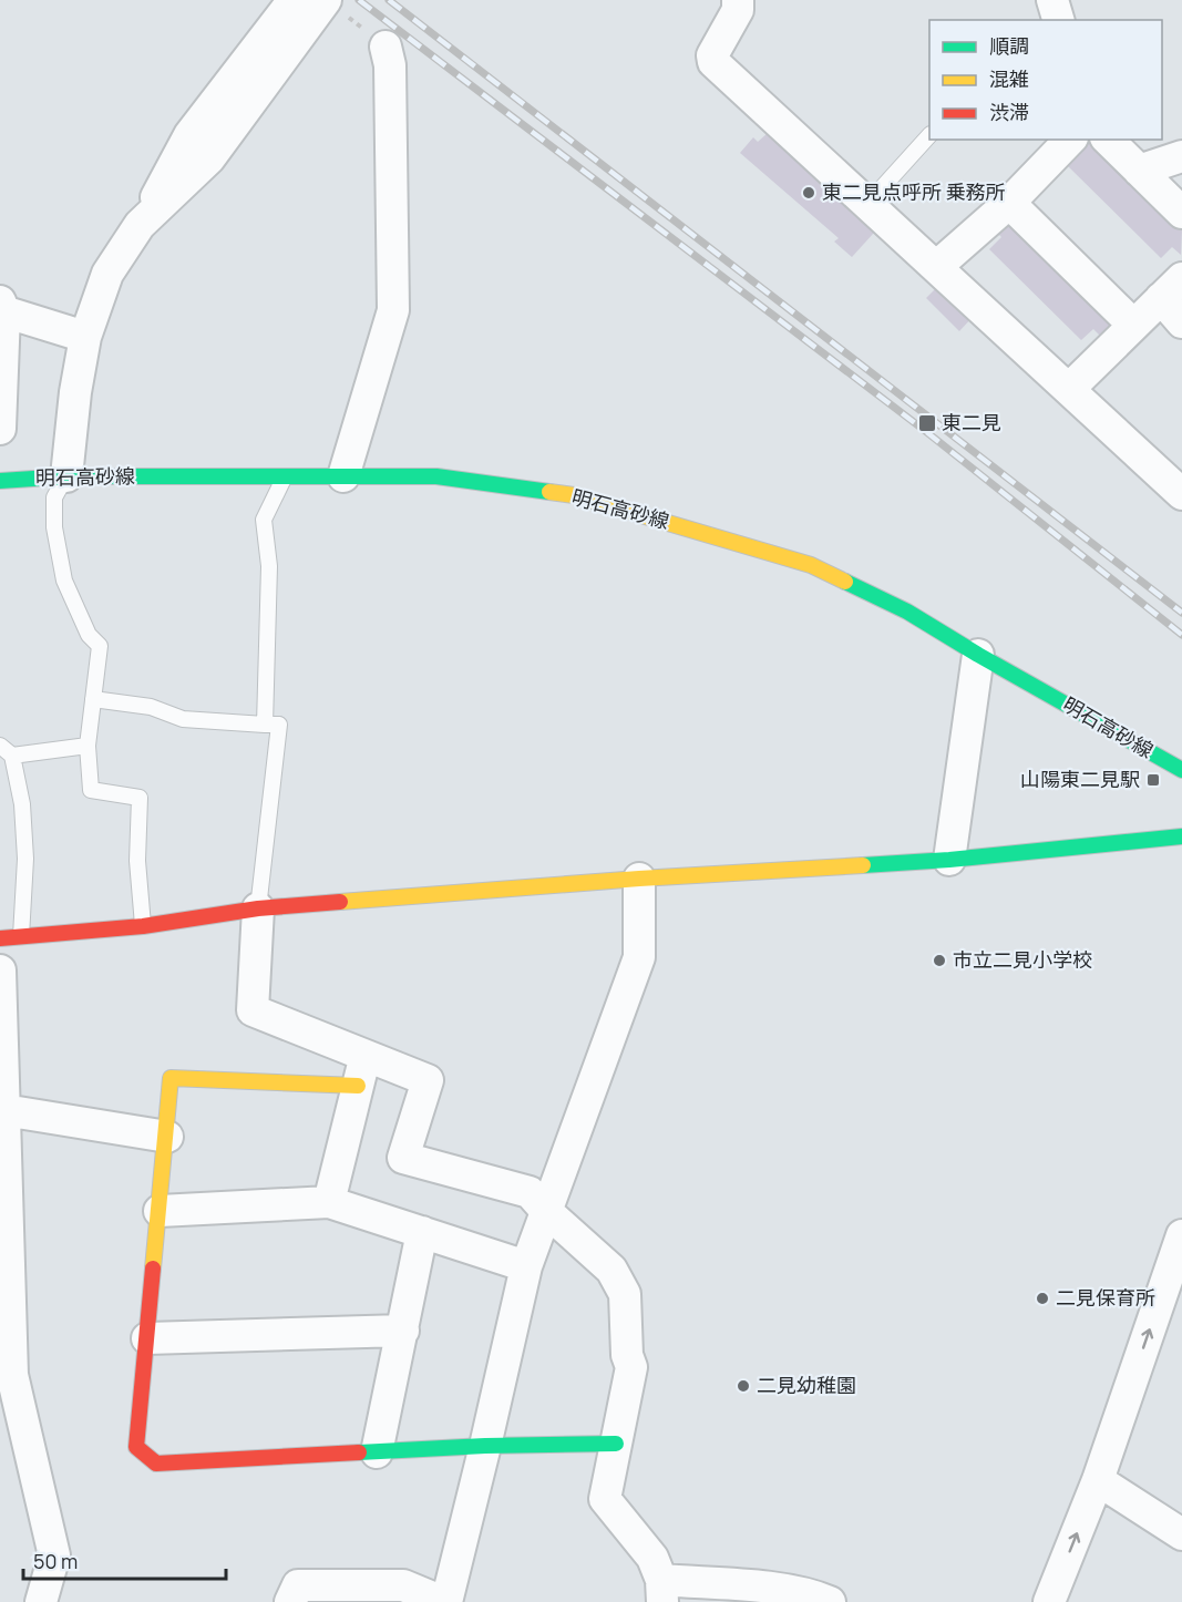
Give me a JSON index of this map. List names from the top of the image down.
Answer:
{
  "streets": {
    "street": ["明石高砂線"]
  },
  "places": {
    "other": [
      "東二見点呼所 乗務所",
      "市立二見小学校",
      "二見保育所",
      "二見幼稚園"
    ],
    "transit": ["東二見", "山陽東二見駅"]
  },
  "legend": ["順調", "混雑", "渋滞"],
  "scale_bar": "50 m"
}
